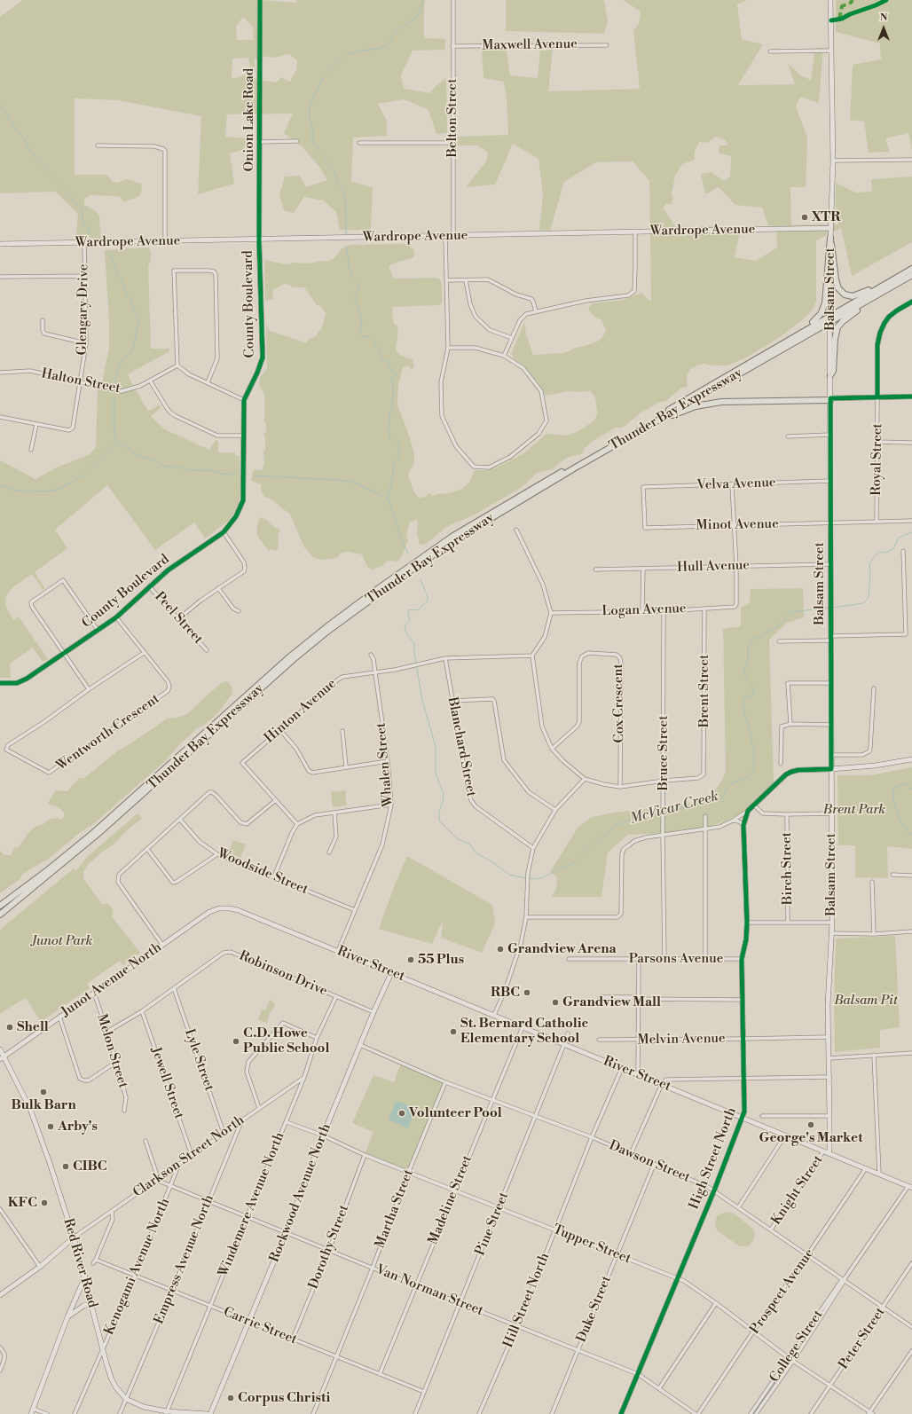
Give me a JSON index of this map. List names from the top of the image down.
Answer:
{
  "streets": {
    "highway": ["Thunder Bay Expressway"],
    "main road": [
      "Onion Lake Road",
      "Wardrope Avenue",
      "Balsam Street",
      "County Boulevard",
      "River Street",
      "Junot Avenue North",
      "High Street North",
      "Rockwood Avenue North",
      "Red River Road"
    ],
    "street": [
      "Maxwell Avenue",
      "Belton Street",
      "Glengary Drive",
      "Halton Street",
      "Royal Street",
      "Velva Avenue",
      "Minot Avenue",
      "Hull Avenue",
      "Logan Avenue",
      "Peel Street",
      "Brent Street",
      "Cox Crescent",
      "Hinton Avenue",
      "Wentworth Crescent",
      "Blanchard Street",
      "Bruce Street",
      "Whalen Street",
      "Birch Street",
      "Woodside Street",
      "Parsons Avenue",
      "Robinson Drive",
      "Melvin Avenue",
      "Melon Street",
      "Lyle Street",
      "Jewell Street",
      "Clarkson Street North",
      "Dawson Street",
      "Knight Street",
      "Madeline Street",
      "Windemere Avenue North",
      "Martha Street",
      "Pine Street",
      "Tupper Street",
      "Dorothy Street",
      "Empress Avenue North",
      "Kenogami Avenue North",
      "Van Norman Street",
      "Prospect Avenue",
      "Hill Street North",
      "Duke Street",
      "Carrie Street",
      "Peter Street",
      "College Street"
    ]
  },
  "crossings": [
    ["Maxwell Avenue", "Belton Street"],
    ["Belton Street", "Wardrope Avenue"],
    ["Onion Lake Road", "Wardrope Avenue"],
    ["Onion Lake Road", "County Boulevard"],
    ["Wardrope Avenue", "Balsam Street"],
    ["Wardrope Avenue", "County Boulevard"],
    ["Wardrope Avenue", "Glengary Drive"],
    ["Balsam Street", "Thunder Bay Expressway"],
    ["Balsam Street", "Velva Avenue"],
    ["Balsam Street", "Minot Avenue"],
    ["Balsam Street", "Hull Avenue"],
    ["Balsam Street", "River Street"],
    ["Balsam Street", "Melvin Avenue"],
    ["Balsam Street", "Knight Street"],
    ["County Boulevard", "Peel Street"],
    ["County Boulevard", "Wentworth Crescent"],
    ["Glengary Drive", "Halton Street"],
    ["Royal Street", "Minot Avenue"],
    ["Velva Avenue", "Minot Avenue"],
    ["Hull Avenue", "Logan Avenue"],
    ["Logan Avenue", "Brent Street"],
    ["Logan Avenue", "Bruce Street"],
    ["Brent Street", "Bruce Street"],
    ["Hinton Avenue", "Blanchard Street"],
    ["Hinton Avenue", "Whalen Street"],
    ["Bruce Street", "Parsons Avenue"],
    ["Whalen Street", "Woodside Street"],
    ["Whalen Street", "River Street"],
    ["Parsons Avenue", "High Street North"],
    ["River Street", "Junot Avenue North"],
    ["River Street", "High Street North"],
    ["River Street", "Knight Street"],
    ["River Street", "Rockwood Avenue North"],
    ["River Street", "Madeline Street"],
    ["River Street", "Pine Street"],
    ["River Street", "Prospect Avenue"],
    ["River Street", "Hill Street North"],
    ["River Street", "College Street"],
    ["Robinson Drive", "Melon Street"],
    ["Robinson Drive", "Lyle Street"],
    ["Robinson Drive", "Jewell Street"],
    ["Robinson Drive", "Rockwood Avenue North"],
    ["Robinson Drive", "Windemere Avenue North"],
    ["Junot Avenue North", "Melon Street"],
    ["Junot Avenue North", "Red River Road"],
    ["Melvin Avenue", "High Street North"],
    ["Lyle Street", "Clarkson Street North"],
    ["Jewell Street", "Clarkson Street North"],
    ["Clarkson Street North", "Windemere Avenue North"],
    ["Clarkson Street North", "Empress Avenue North"],
    ["Clarkson Street North", "Red River Road"],
    ["Clarkson Street North", "Kenogami Avenue North"],
    ["Clarkson Street North", "Van Norman Street"],
    ["High Street North", "Dawson Street"],
    ["High Street North", "Tupper Street"],
    ["High Street North", "Van Norman Street"],
    ["Dawson Street", "Knight Street"],
    ["Dawson Street", "Rockwood Avenue North"],
    ["Dawson Street", "Madeline Street"],
    ["Dawson Street", "Martha Street"],
    ["Dawson Street", "Pine Street"],
    ["Dawson Street", "Prospect Avenue"],
    ["Dawson Street", "Hill Street North"],
    ["Dawson Street", "Duke Street"],
    ["Dawson Street", "Peter Street"],
    ["Dawson Street", "College Street"],
    ["Rockwood Avenue North", "Tupper Street"],
    ["Rockwood Avenue North", "Red River Road"],
    ["Rockwood Avenue North", "Van Norman Street"],
    ["Rockwood Avenue North", "Carrie Street"],
    ["Madeline Street", "Tupper Street"],
    ["Madeline Street", "Van Norman Street"],
    ["Madeline Street", "Carrie Street"],
    ["Windemere Avenue North", "Tupper Street"],
    ["Windemere Avenue North", "Red River Road"],
    ["Windemere Avenue North", "Van Norman Street"],
    ["Windemere Avenue North", "Carrie Street"],
    ["Martha Street", "Tupper Street"],
    ["Martha Street", "Van Norman Street"],
    ["Martha Street", "Carrie Street"],
    ["Pine Street", "Tupper Street"],
    ["Pine Street", "Van Norman Street"],
    ["Pine Street", "Carrie Street"],
    ["Tupper Street", "Dorothy Street"],
    ["Tupper Street", "Prospect Avenue"],
    ["Tupper Street", "Hill Street North"],
    ["Tupper Street", "Duke Street"],
    ["Tupper Street", "Peter Street"],
    ["Tupper Street", "College Street"],
    ["Dorothy Street", "Van Norman Street"],
    ["Dorothy Street", "Carrie Street"],
    ["Empress Avenue North", "Red River Road"],
    ["Empress Avenue North", "Van Norman Street"],
    ["Empress Avenue North", "Carrie Street"],
    ["Red River Road", "Kenogami Avenue North"],
    ["Kenogami Avenue North", "Van Norman Street"],
    ["Kenogami Avenue North", "Carrie Street"],
    ["Van Norman Street", "Hill Street North"],
    ["Van Norman Street", "Duke Street"]
  ],
  "water": ["McVicar Creek"],
  "parks": ["Brent Park", "Junot Park", "Balsam Pit"],
  "places": [
    "XTR",
    "Grandview Arena",
    "55 Plus",
    "RBC",
    "Grandview Mall",
    "Shell",
    "St. Bernard Catholic Elementary School",
    "C.D. Howe Public School",
    "Bulk Barn",
    "Volunteer Pool",
    "George's Market",
    "Arby's",
    "CIBC",
    "KFC",
    "Corpus Christi"
  ],
  "north": "top"
}
